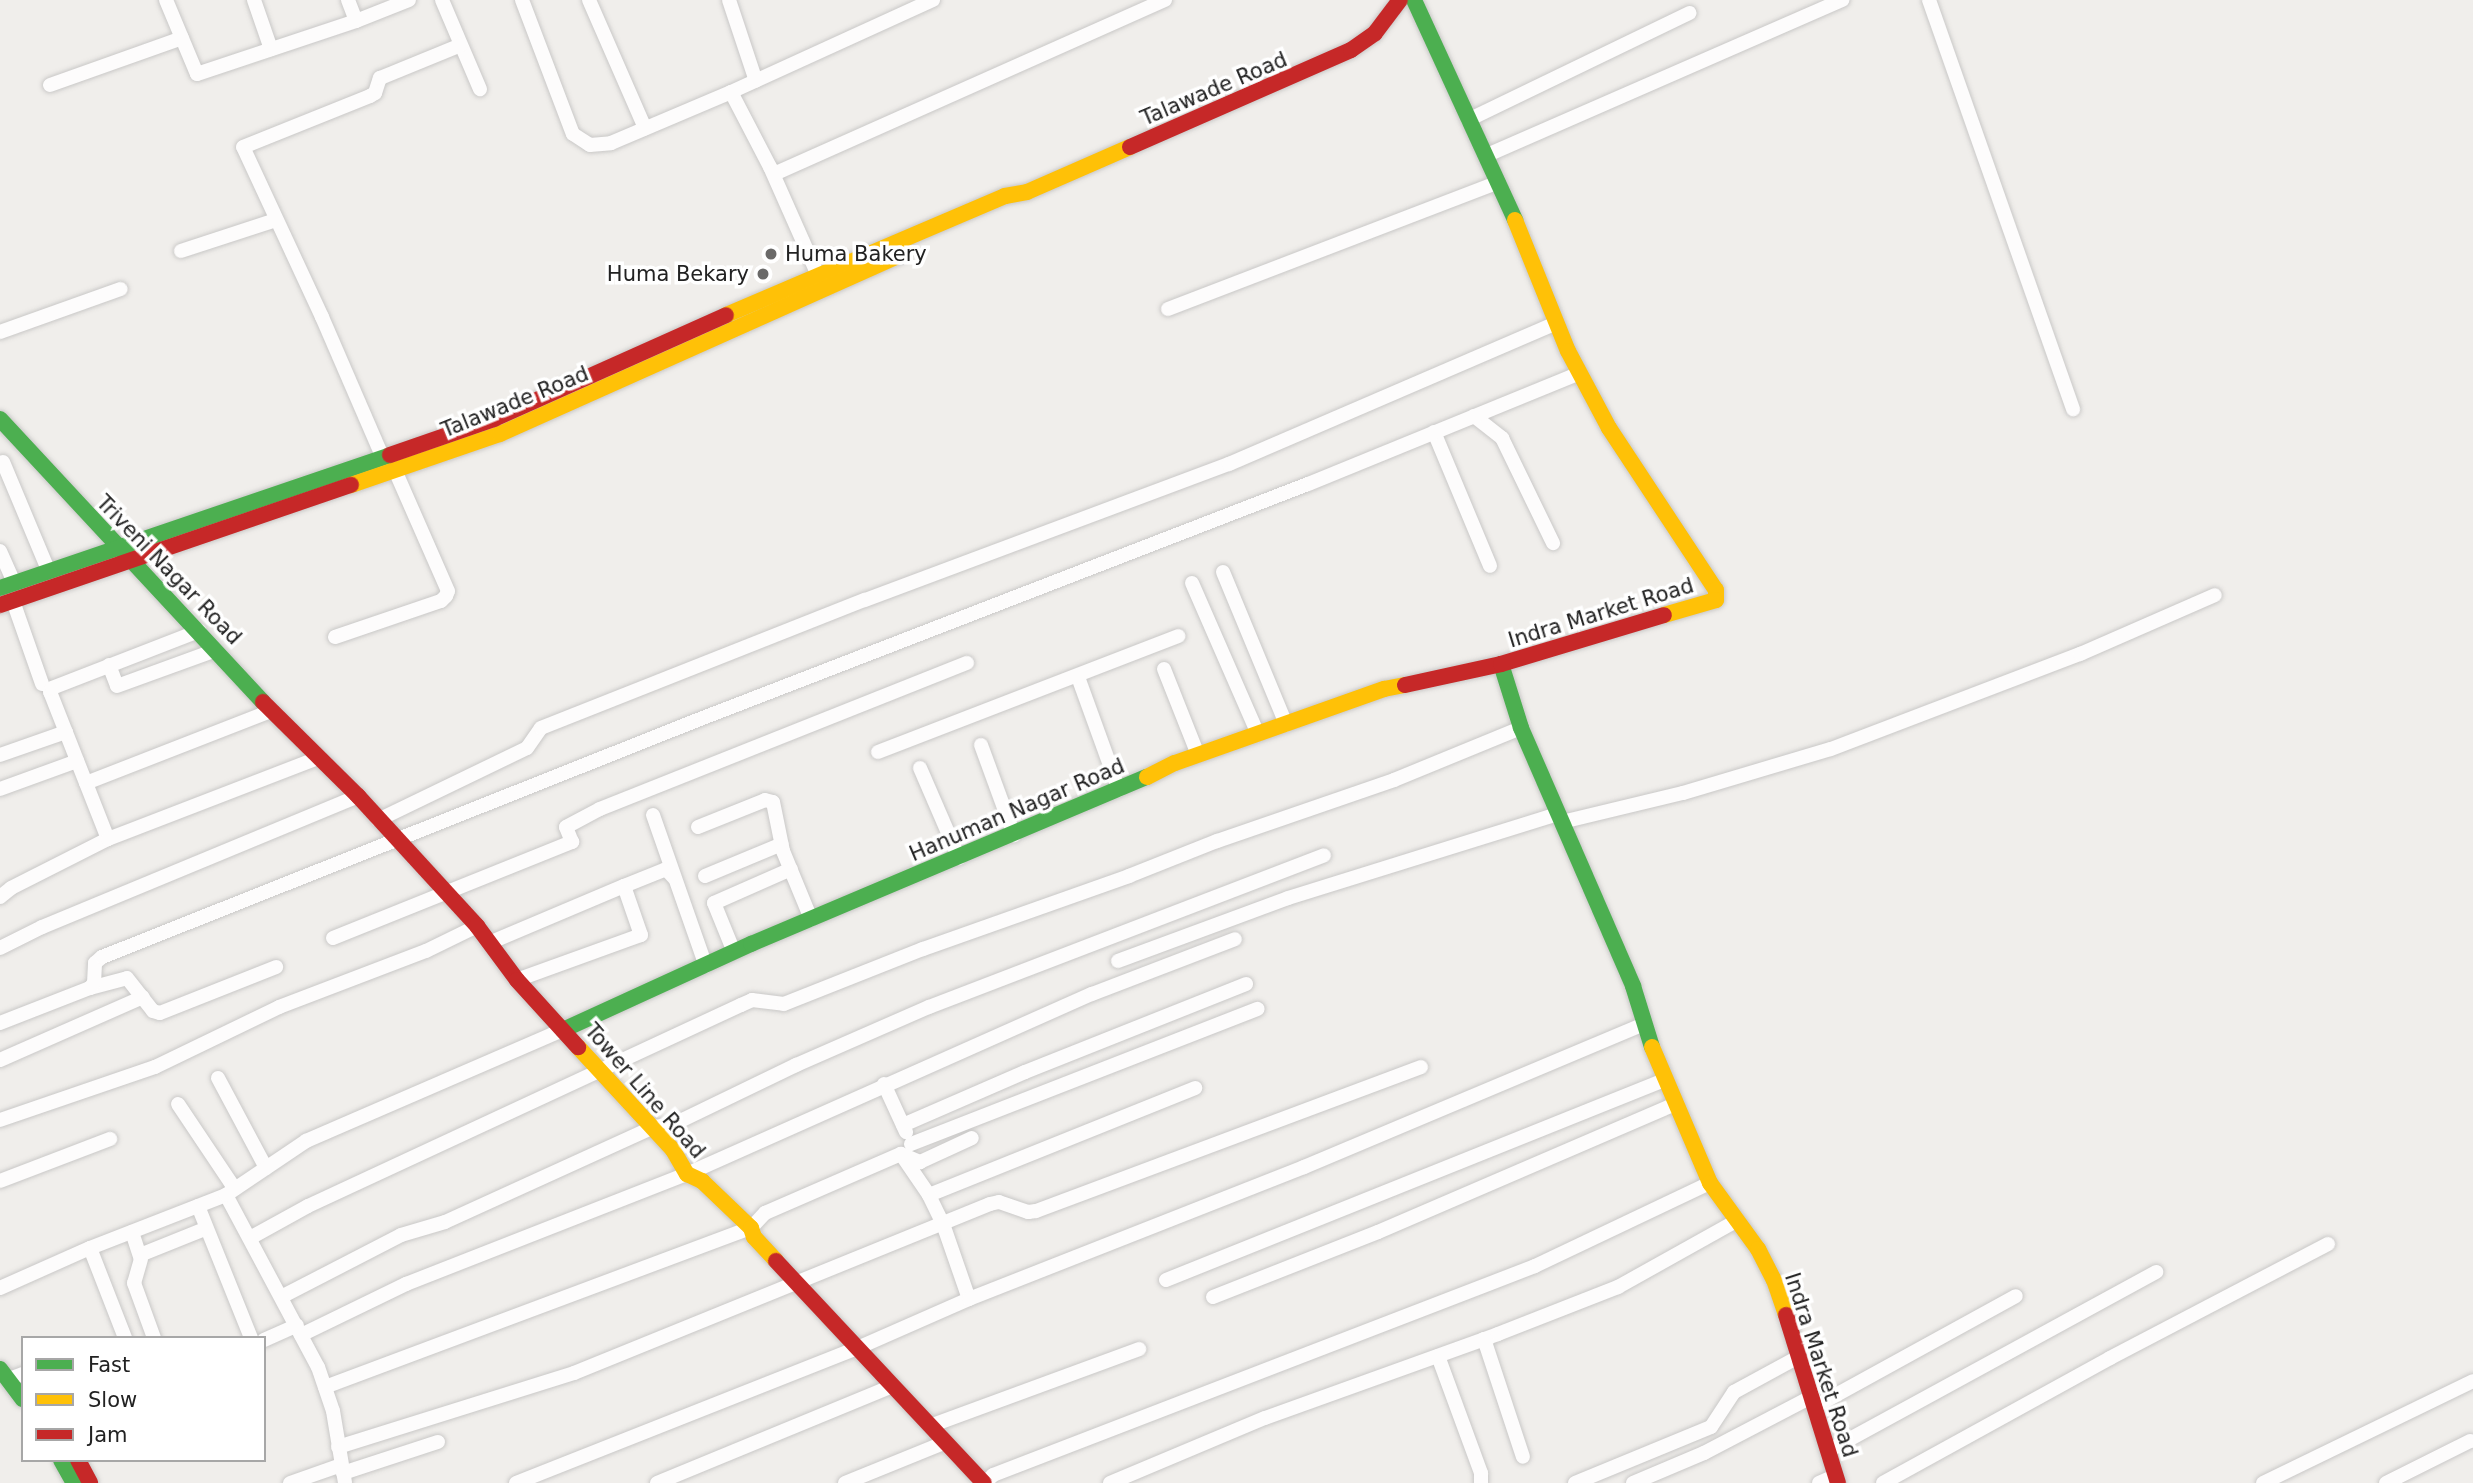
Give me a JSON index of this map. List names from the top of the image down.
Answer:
{
  "streets": {
    "street": [
      "Talawade Road",
      "Triveni Nagar Road",
      "Indra Market Road",
      "Hanuman Nagar Road",
      "Tower Line Road"
    ]
  },
  "crossings": [
    ["Talawade Road", "Triveni Nagar Road"],
    ["Triveni Nagar Road", "Tower Line Road"],
    ["Indra Market Road", "Hanuman Nagar Road"],
    ["Hanuman Nagar Road", "Tower Line Road"]
  ],
  "places": ["Huma Bakery", "Huma Bekary"],
  "legend": ["Fast", "Slow", "Jam"]
}
